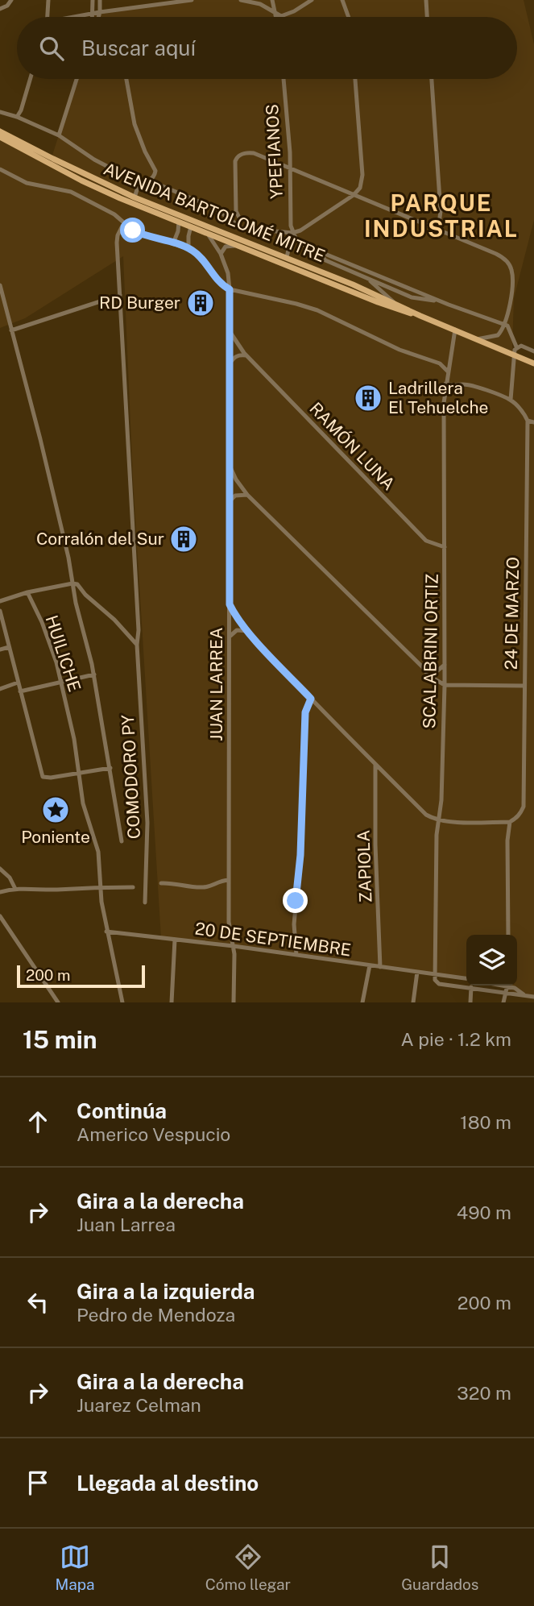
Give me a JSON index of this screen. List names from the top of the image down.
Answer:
{
  "streets": {
    "main road": ["AVENIDA BARTOLOMÉ MITRE"],
    "street": [
      "YPEFIANOS",
      "RAMÓN LUNA",
      "24 DE MARZO",
      "SCALABRINI ORTIZ",
      "HUILICHE",
      "JUAN LARREA",
      "COMODORO PY",
      "ZAPIOLA",
      "20 DE SEPTIEMBRE"
    ]
  },
  "crossings": [
    ["YPEFIANOS", "AVENIDA BARTOLOMÉ MITRE"],
    ["AVENIDA BARTOLOMÉ MITRE", "SCALABRINI ORTIZ"],
    ["AVENIDA BARTOLOMÉ MITRE", "JUAN LARREA"],
    ["RAMÓN LUNA", "SCALABRINI ORTIZ"],
    ["RAMÓN LUNA", "JUAN LARREA"],
    ["SCALABRINI ORTIZ", "20 DE SEPTIEMBRE"],
    ["HUILICHE", "20 DE SEPTIEMBRE"],
    ["JUAN LARREA", "20 DE SEPTIEMBRE"],
    ["ZAPIOLA", "20 DE SEPTIEMBRE"]
  ],
  "districts": ["PARQUE INDUSTRIAL"],
  "places": {
    "building": ["RD Burger", "Ladrillera El Tehuelche", "Corralón del Sur"],
    "place": ["Poniente"]
  },
  "scale_bar": "200 m",
  "page": {
    "search": "Buscar aquí",
    "scale": "200 m",
    "heading": ["15 min", "A pie · 1.2 km"],
    "list": [
      ["Continúa", "Americo Vespucio", "180 m"],
      ["Gira a la derecha", "Juan Larrea", "490 m"],
      ["Gira a la izquierda", "Pedro de Mendoza", "200 m"],
      ["Gira a la derecha", "Juarez Celman", "320 m"],
      "Llegada al destino"
    ],
    "nav": ["Mapa", "Cómo llegar", "Guardados"]
  }
}
